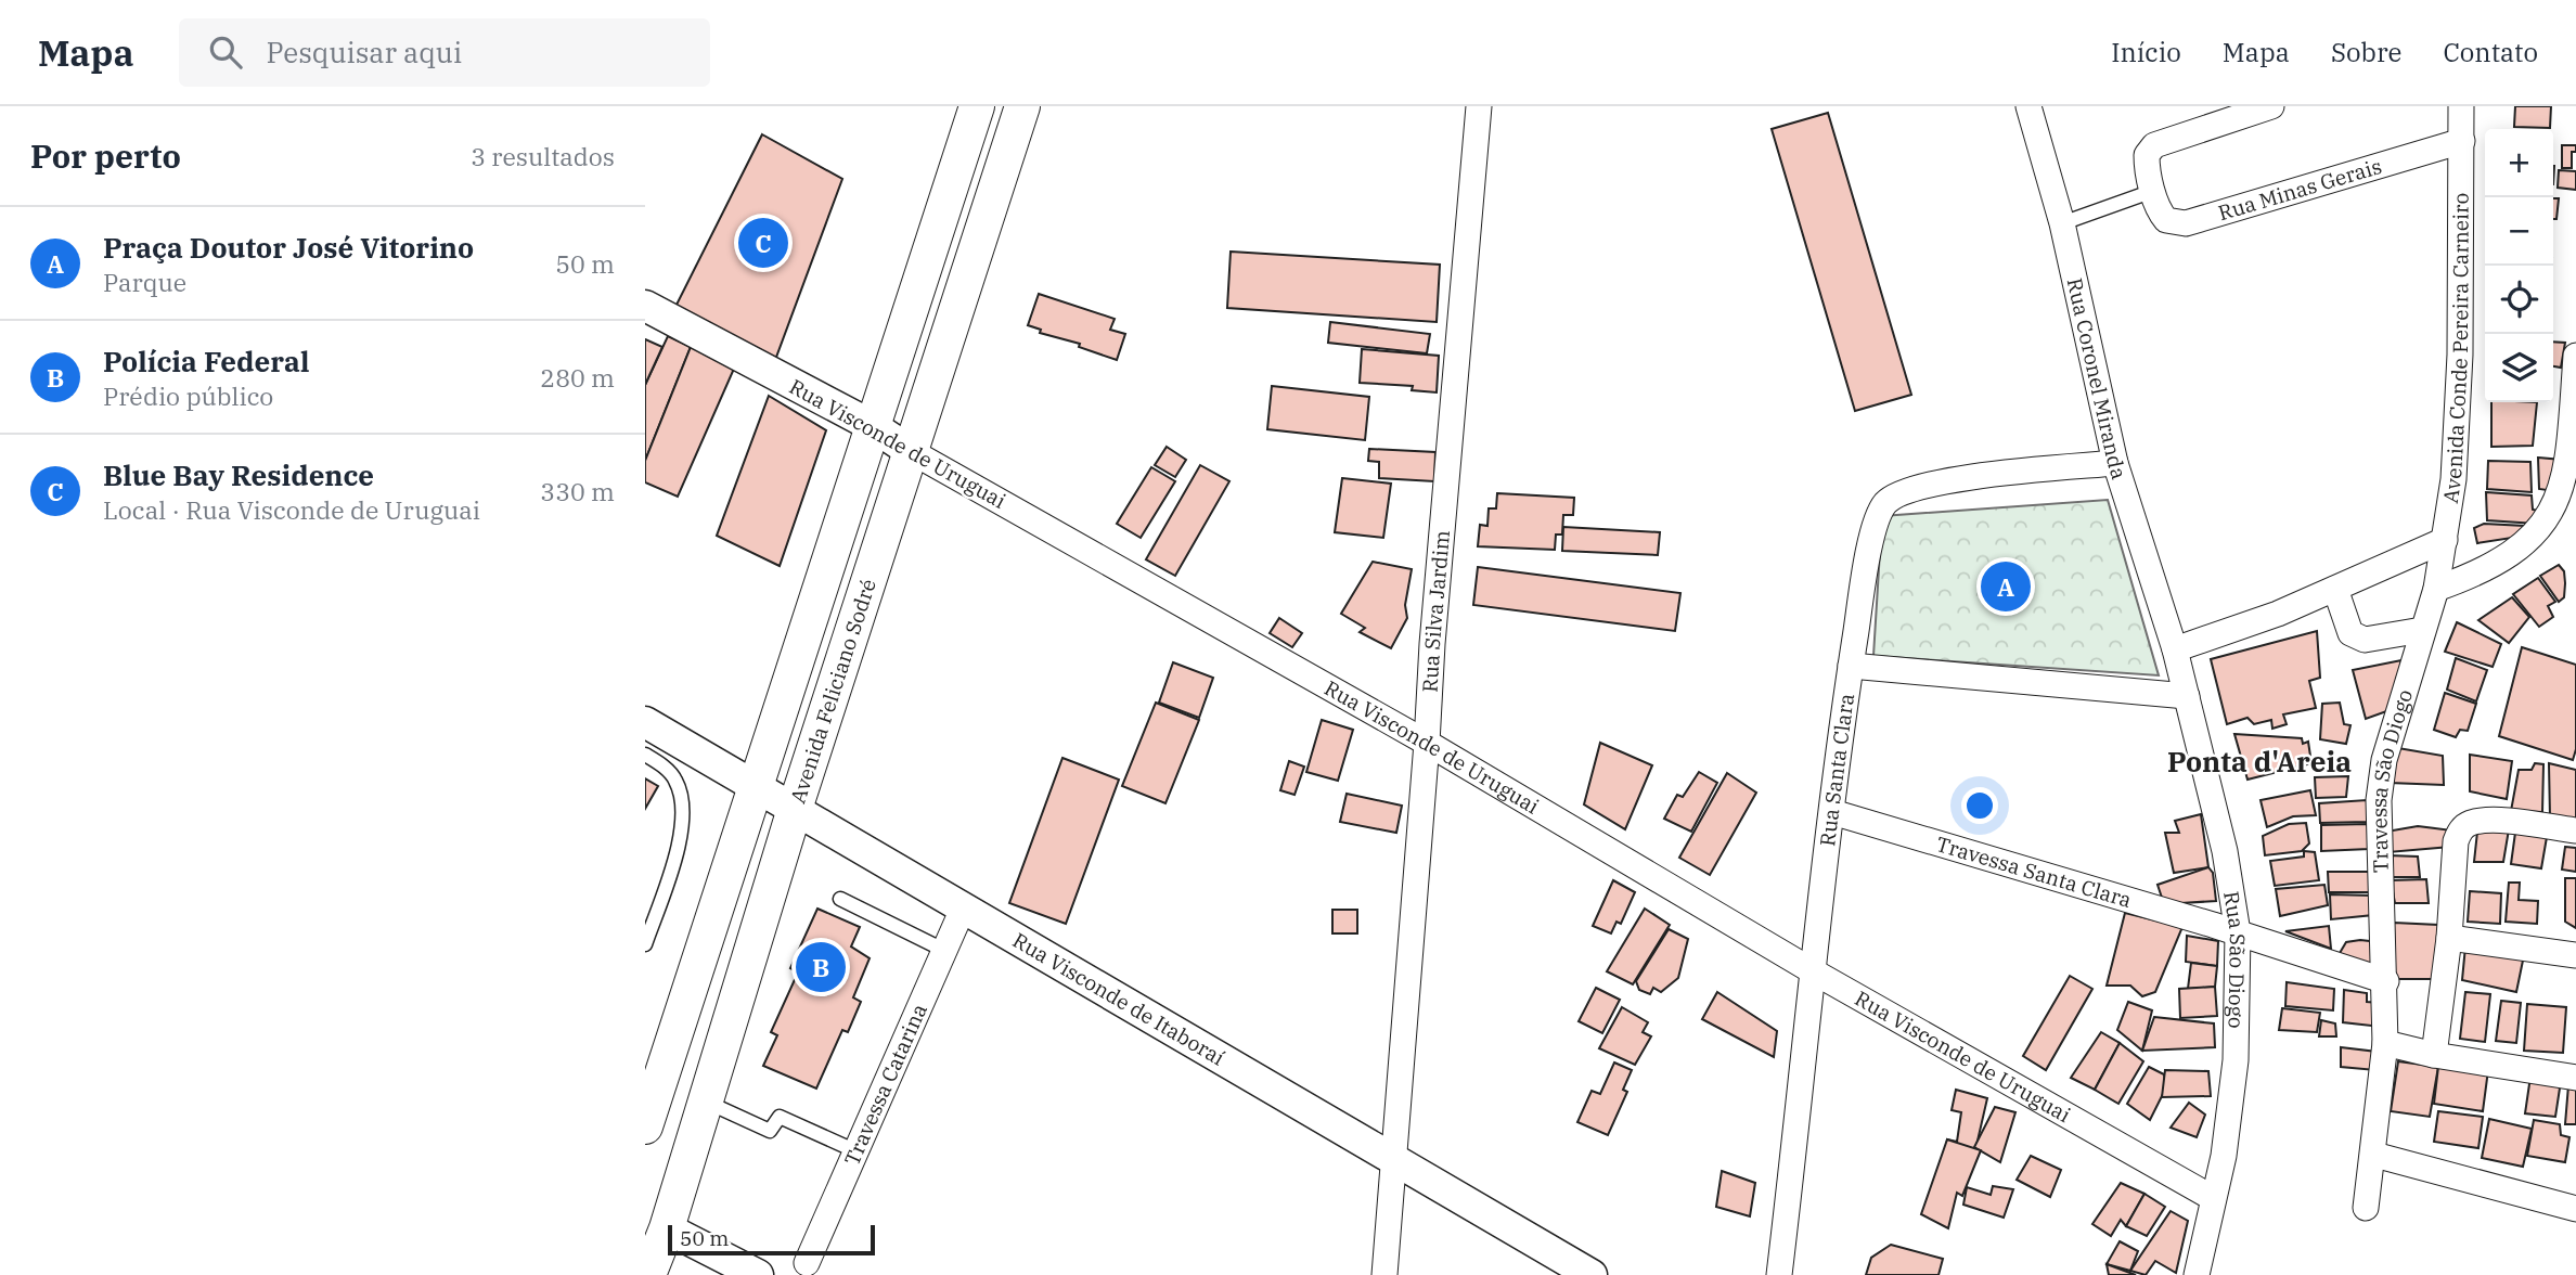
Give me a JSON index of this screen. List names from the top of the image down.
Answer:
{
  "streets": {
    "main road": ["Avenida Feliciano Sodré"],
    "street": [
      "Rua Minas Gerais",
      "Avenida Conde Pereira Carneiro",
      "Rua Coronel Miranda",
      "Rua Visconde de Uruguai",
      "Rua Silva Jardim",
      "Rua Santa Clara",
      "Travessa São Diogo",
      "Travessa Santa Clara",
      "Rua São Diogo",
      "Rua Visconde de Itaboraí",
      "Travessa Catarina"
    ]
  },
  "crossings": [
    ["Rua Minas Gerais", "Avenida Conde Pereira Carneiro"],
    ["Avenida Conde Pereira Carneiro", "Travessa São Diogo"],
    ["Rua Coronel Miranda", "Rua Santa Clara"],
    ["Rua Coronel Miranda", "Rua São Diogo"],
    ["Rua Visconde de Uruguai", "Rua Silva Jardim"],
    ["Rua Visconde de Uruguai", "Avenida Feliciano Sodré"],
    ["Rua Visconde de Uruguai", "Rua Santa Clara"],
    ["Rua Visconde de Uruguai", "Rua São Diogo"],
    ["Rua Silva Jardim", "Rua Visconde de Itaboraí"],
    ["Avenida Feliciano Sodré", "Rua Visconde de Itaboraí"],
    ["Rua Santa Clara", "Travessa Santa Clara"],
    ["Travessa Santa Clara", "Rua São Diogo"],
    ["Rua Visconde de Itaboraí", "Travessa Catarina"]
  ],
  "districts": ["Ponta d'Areia"],
  "scale_bar": "50 m",
  "page": {
    "header": "Mapa",
    "search": "Pesquisar aqui",
    "nav": [
      "Início",
      "Mapa",
      "Sobre",
      "Contato"
    ],
    "heading": ["Por perto", "3 resultados"],
    "map_buttons": ["+", "−"],
    "list": [
      {
        "mark": "A",
        "name": "Praça Doutor José Vitorino",
        "note": "Parque",
        "value": "50 m"
      },
      {
        "mark": "B",
        "name": "Polícia Federal",
        "note": "Prédio público",
        "value": "280 m"
      },
      {
        "mark": "C",
        "name": "Blue Bay Residence",
        "note": "Local · Rua Visconde de Uruguai",
        "value": "330 m"
      }
    ],
    "pins": ["C", "A", "B"],
    "scale": "50 m"
  }
}
